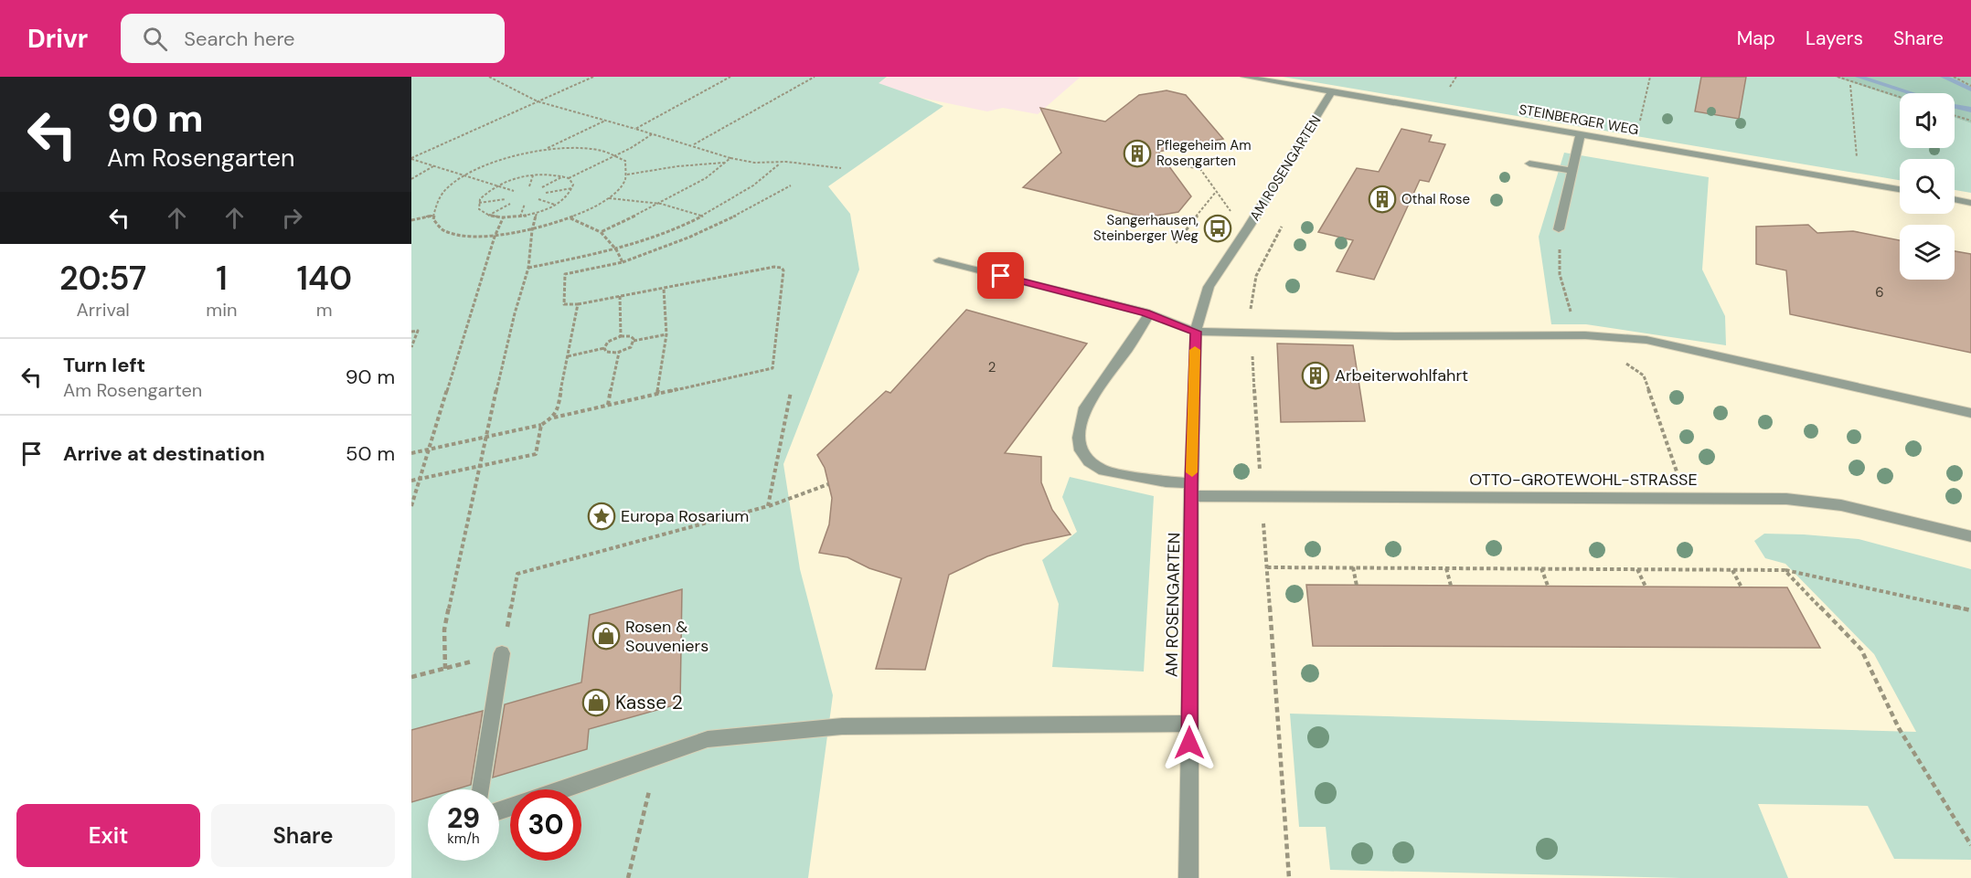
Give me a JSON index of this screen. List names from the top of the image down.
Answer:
{
  "streets": {
    "street": ["STEINBERGER WEG", "AM ROSENGARTEN", "OTTO-GROTEWOHL-STRASSE"]
  },
  "crossings": [
    ["STEINBERGER WEG", "AM ROSENGARTEN"],
    ["AM ROSENGARTEN", "OTTO-GROTEWOHL-STRASSE"]
  ],
  "places": {
    "building": ["Pflegeheim Am Rosengarten", "Othal Rose", "Arbeiterwohlfahrt"],
    "bus stop": ["Sangerhausen, Steinberger Weg"],
    "place": ["Europa Rosarium"],
    "shop": ["Rosen & Souveniers", "Kasse 2"]
  },
  "house_numbers": ["6", "2"],
  "page": {
    "header": "Drivr",
    "search": "Search here",
    "nav": ["Map", "Layers", "Share"],
    "turn": ["90 m", "Am Rosengarten"],
    "eta": [
      "20:57",
      "Arrival",
      "1",
      "min",
      "140",
      "m"
    ],
    "list": [
      {
        "name": "Turn left",
        "note": "Am Rosengarten",
        "value": "90 m"
      },
      {
        "name": "Arrive at destination",
        "value": "50 m"
      }
    ],
    "speed": "29 km/h",
    "limit": "30",
    "buttons": ["Exit", "Share"]
  }
}
